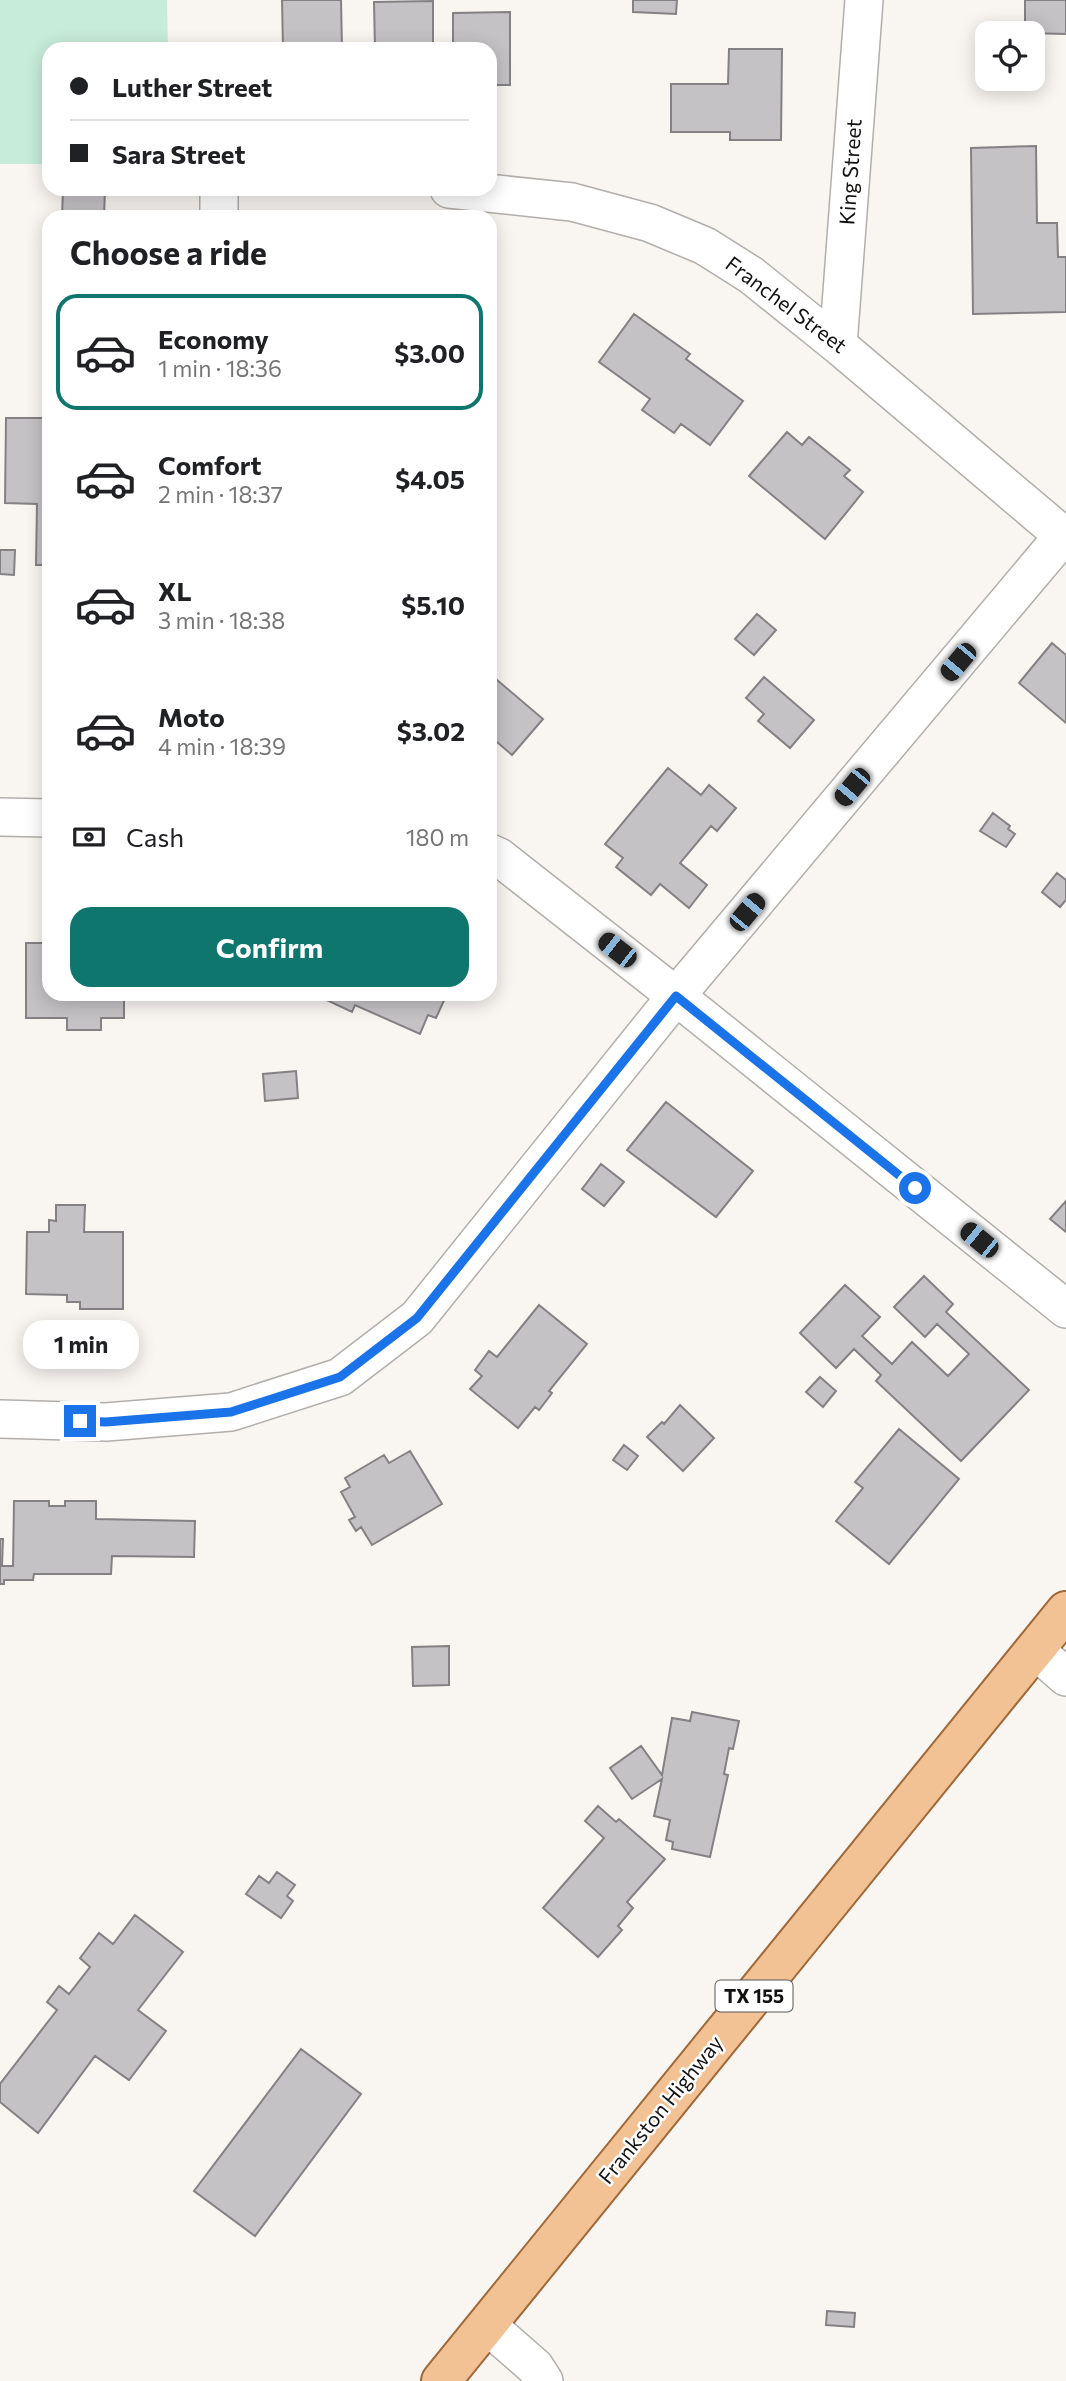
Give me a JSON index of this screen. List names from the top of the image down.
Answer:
{
  "streets": {
    "main road": ["TX 155", "Frankston Highway"],
    "street": ["King Street", "Franchel Street"]
  },
  "crossings": [
    ["King Street", "Franchel Street"]
  ],
  "page": {
    "banner": ["Luther Street", "Sara Street"],
    "heading": "Choose a ride",
    "list": [
      {
        "name": "Economy",
        "note": "1 min · 18:36",
        "value": "$3.00"
      },
      {
        "name": "Comfort",
        "note": "2 min · 18:37",
        "value": "$4.05"
      },
      {
        "name": "XL",
        "note": "3 min · 18:38",
        "value": "$5.10"
      },
      {
        "name": "Moto",
        "note": "4 min · 18:39",
        "value": "$3.02"
      }
    ],
    "pay": ["Cash", "180 m"],
    "buttons": "Confirm",
    "bubble": "1 min"
  }
}
